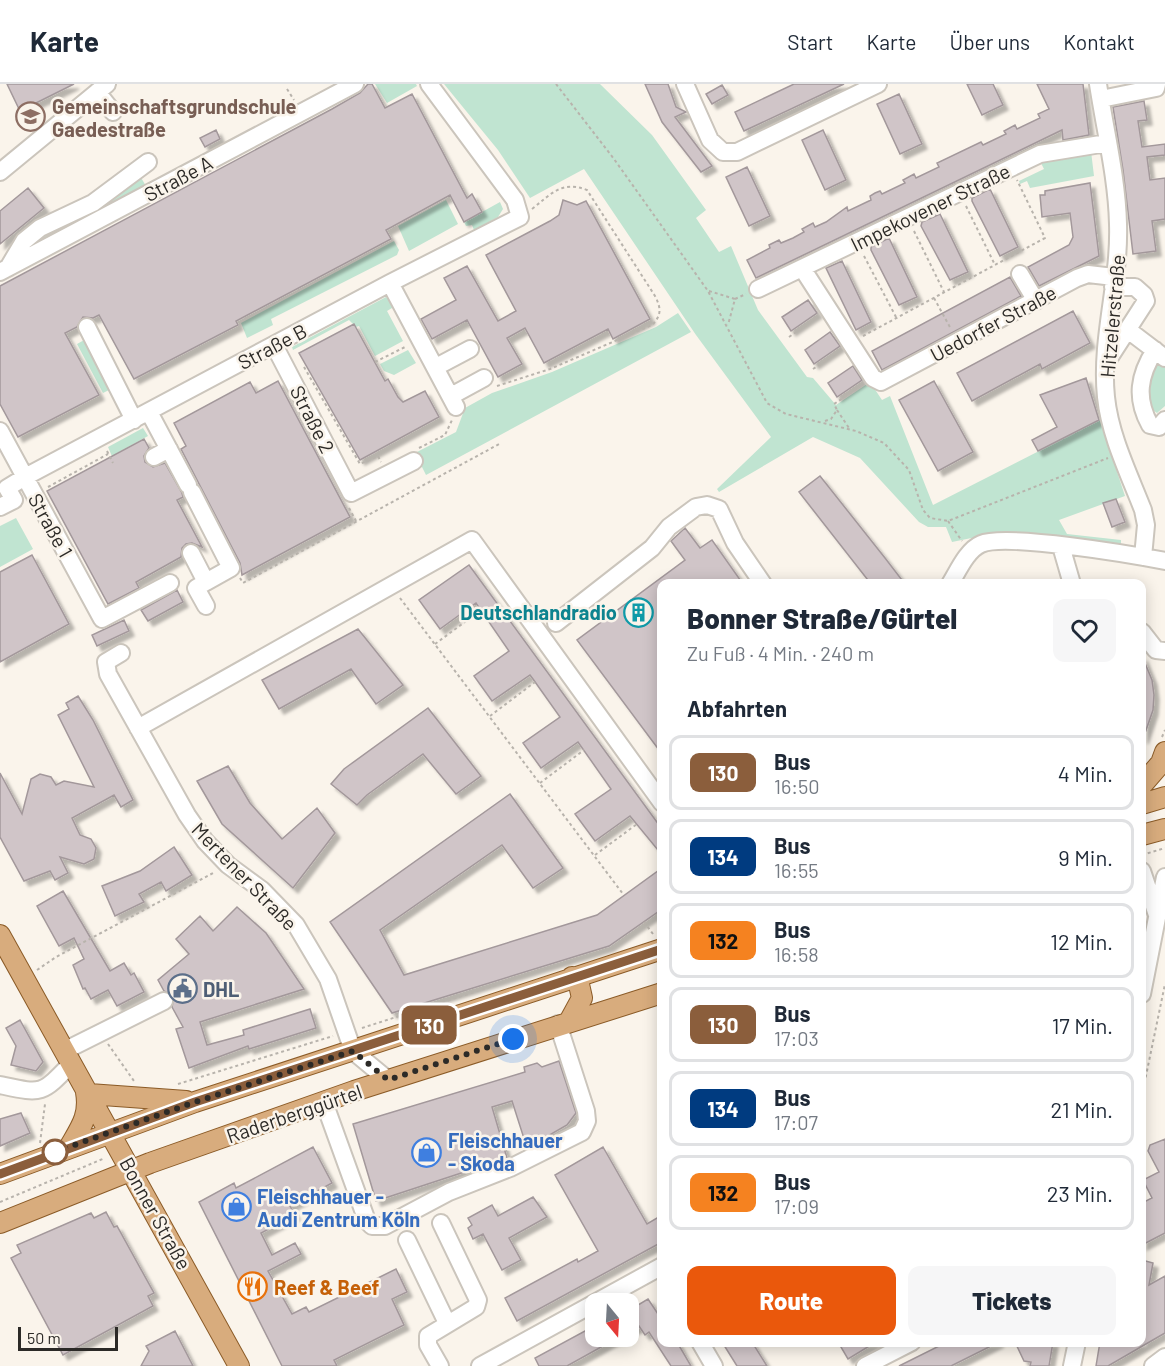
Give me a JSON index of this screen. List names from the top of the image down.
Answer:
{
  "streets": {
    "main road": ["Raderberggürtel", "Bonner Straße"],
    "street": [
      "Straße A",
      "Impekovener Straße",
      "Hitzelerstraße",
      "Uedorfer Straße",
      "Straße B",
      "Straße 2",
      "Straße 1",
      "Mertener Straße"
    ]
  },
  "crossings": [
    ["Impekovener Straße", "Hitzelerstraße"],
    ["Hitzelerstraße", "Uedorfer Straße"],
    ["Straße B", "Straße 2"],
    ["Straße B", "Straße 1"],
    ["Mertener Straße", "Raderberggürtel"],
    ["Raderberggürtel", "Bonner Straße"]
  ],
  "places": {
    "school or university": ["Gemeinschaftsgrundschule Gaedestraße"],
    "building": ["Deutschlandradio"],
    "public building": ["DHL"],
    "shop": ["Fleischhauer - Skoda", "Fleischhauer - Audi Zentrum Köln"],
    "restaurant": ["Reef & Beef"]
  },
  "lines": ["bus line 130"],
  "scale_bar": "50 m",
  "north": "bottom",
  "page": {
    "header": "Karte",
    "nav": [
      "Start",
      "Karte",
      "Über uns",
      "Kontakt"
    ],
    "on_map": "130",
    "heading": [
      ["Bonner Straße/Gürtel", "Zu Fuß · 4 Min. · 240 m"],
      "Abfahrten"
    ],
    "list": [
      {
        "mark": "130",
        "name": "Bus",
        "note": "16:50",
        "value": "4 Min."
      },
      {
        "mark": "134",
        "name": "Bus",
        "note": "16:55",
        "value": "9 Min."
      },
      {
        "mark": "132",
        "name": "Bus",
        "note": "16:58",
        "value": "12 Min."
      },
      {
        "mark": "130",
        "name": "Bus",
        "note": "17:03",
        "value": "17 Min."
      },
      {
        "mark": "134",
        "name": "Bus",
        "note": "17:07",
        "value": "21 Min."
      },
      {
        "mark": "132",
        "name": "Bus",
        "note": "17:09",
        "value": "23 Min."
      }
    ],
    "buttons": ["Route", "Tickets"],
    "scale": "50 m"
  }
}
